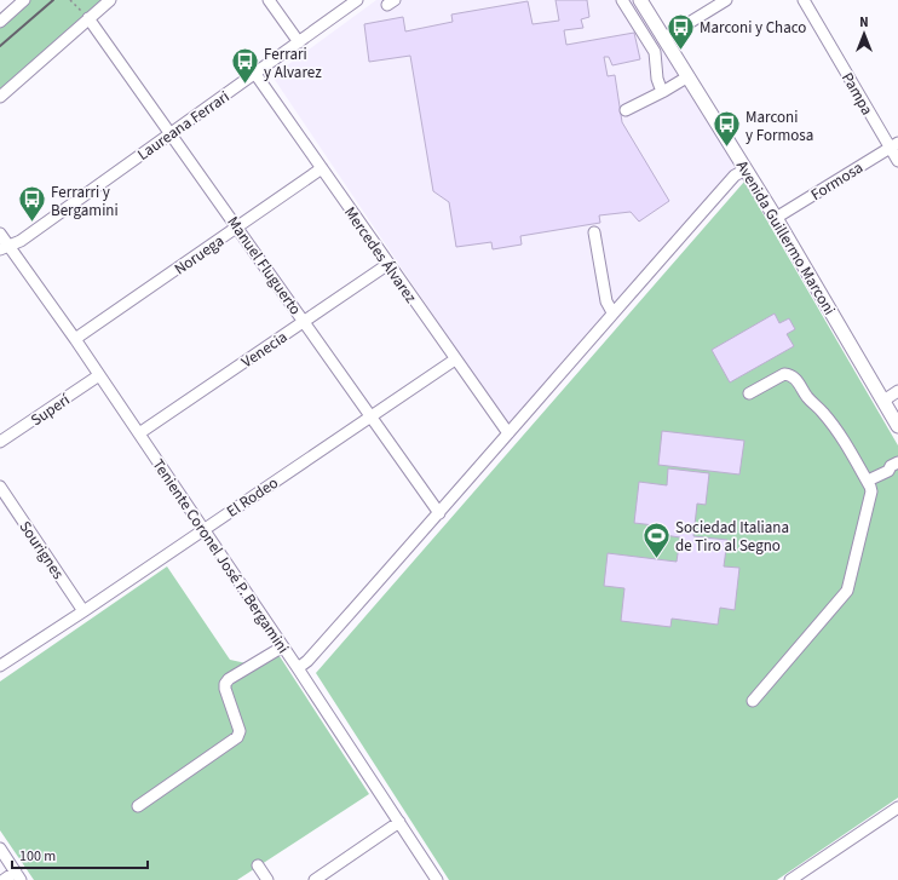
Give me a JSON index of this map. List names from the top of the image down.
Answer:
{
  "streets": {
    "main road": ["Avenida Guillermo Marconi"],
    "street": [
      "Pampa",
      "Laureana Ferrari",
      "Formosa",
      "Noruega",
      "Mercedes Álvarez",
      "Manuel Fluguerto",
      "Venecia",
      "Superí",
      "El Rodeo",
      "Sourignes",
      "Teniente Coronel José P. Bergamini"
    ]
  },
  "crossings": [
    ["Pampa", "Formosa"],
    ["Laureana Ferrari", "Mercedes Álvarez"],
    ["Laureana Ferrari", "Manuel Fluguerto"],
    ["Laureana Ferrari", "Teniente Coronel José P. Bergamini"],
    ["Formosa", "Avenida Guillermo Marconi"],
    ["Noruega", "Mercedes Álvarez"],
    ["Noruega", "Manuel Fluguerto"],
    ["Noruega", "Teniente Coronel José P. Bergamini"],
    ["Mercedes Álvarez", "Venecia"],
    ["Mercedes Álvarez", "El Rodeo"],
    ["Manuel Fluguerto", "Venecia"],
    ["Manuel Fluguerto", "El Rodeo"],
    ["Venecia", "Teniente Coronel José P. Bergamini"],
    ["Superí", "Teniente Coronel José P. Bergamini"],
    ["El Rodeo", "Sourignes"],
    ["El Rodeo", "Teniente Coronel José P. Bergamini"]
  ],
  "places": {
    "bus stop": [
      "Marconi y Chaco",
      "Ferrari y Alvarez",
      "Marconi y Formosa",
      "Ferrarri y Bergamini"
    ],
    "sports": ["Sociedad Italiana de Tiro al Segno"]
  },
  "scale_bar": "100 m",
  "north": "top"
}
